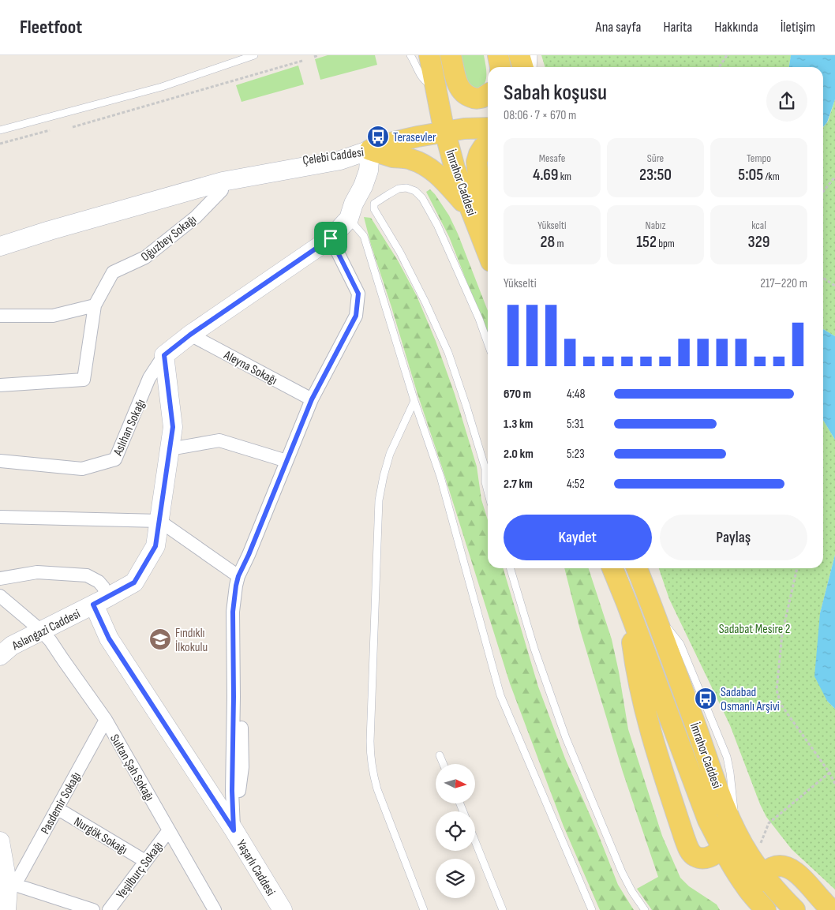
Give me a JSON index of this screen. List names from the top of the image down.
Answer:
{
  "streets": {
    "main road": ["İmrahor Caddesi"],
    "street": [
      "Çelebi Caddesi",
      "Oğuzbey Sokağı",
      "Aleyna Sokağı",
      "Aslıhan Sokağı",
      "Aslangazi Caddesi",
      "Sultan Şah Sokağı",
      "Pasdemir Sokağı",
      "Nurgök Sokağı",
      "Yaşarlı Caddesi",
      "Yeşilburç Sokağı"
    ]
  },
  "crossings": [
    ["Çelebi Caddesi", "Oğuzbey Sokağı"],
    ["Aslıhan Sokağı", "Aslangazi Caddesi"],
    ["Aslangazi Caddesi", "Sultan Şah Sokağı"],
    ["Aslangazi Caddesi", "Yaşarlı Caddesi"],
    ["Sultan Şah Sokağı", "Pasdemir Sokağı"],
    ["Sultan Şah Sokağı", "Yeşilburç Sokağı"],
    ["Pasdemir Sokağı", "Nurgök Sokağı"],
    ["Nurgök Sokağı", "Yeşilburç Sokağı"]
  ],
  "parks": ["Sadabat Mesire 2"],
  "places": {
    "bus stop": ["Terasevler", "Sadabad Osmanlı Arşivi"],
    "school or university": ["Fındıklı İlkokulu"]
  },
  "north": "right",
  "page": {
    "header": "Fleetfoot",
    "nav": [
      "Ana sayfa",
      "Harita",
      "Hakkında",
      "İletişim"
    ],
    "heading": ["Sabah koşusu", "08:06 · 7 × 670 m"],
    "stats": [
      ["Mesafe", "4.69 km"],
      ["Süre", "23:50"],
      ["Tempo", "5:05 /km"],
      ["Yükselti", "28 m"],
      ["Nabız", "152 bpm"],
      ["kcal", "329"]
    ],
    "chart": ["Yükselti", "217–220 m"],
    "list": [
      {
        "name": "670 m",
        "note": "4:48"
      },
      {
        "name": "1.3 km",
        "note": "5:31"
      },
      {
        "name": "2.0 km",
        "note": "5:23"
      },
      {
        "name": "2.7 km",
        "note": "4:52"
      }
    ],
    "buttons": ["Kaydet", "Paylaş"]
  }
}
